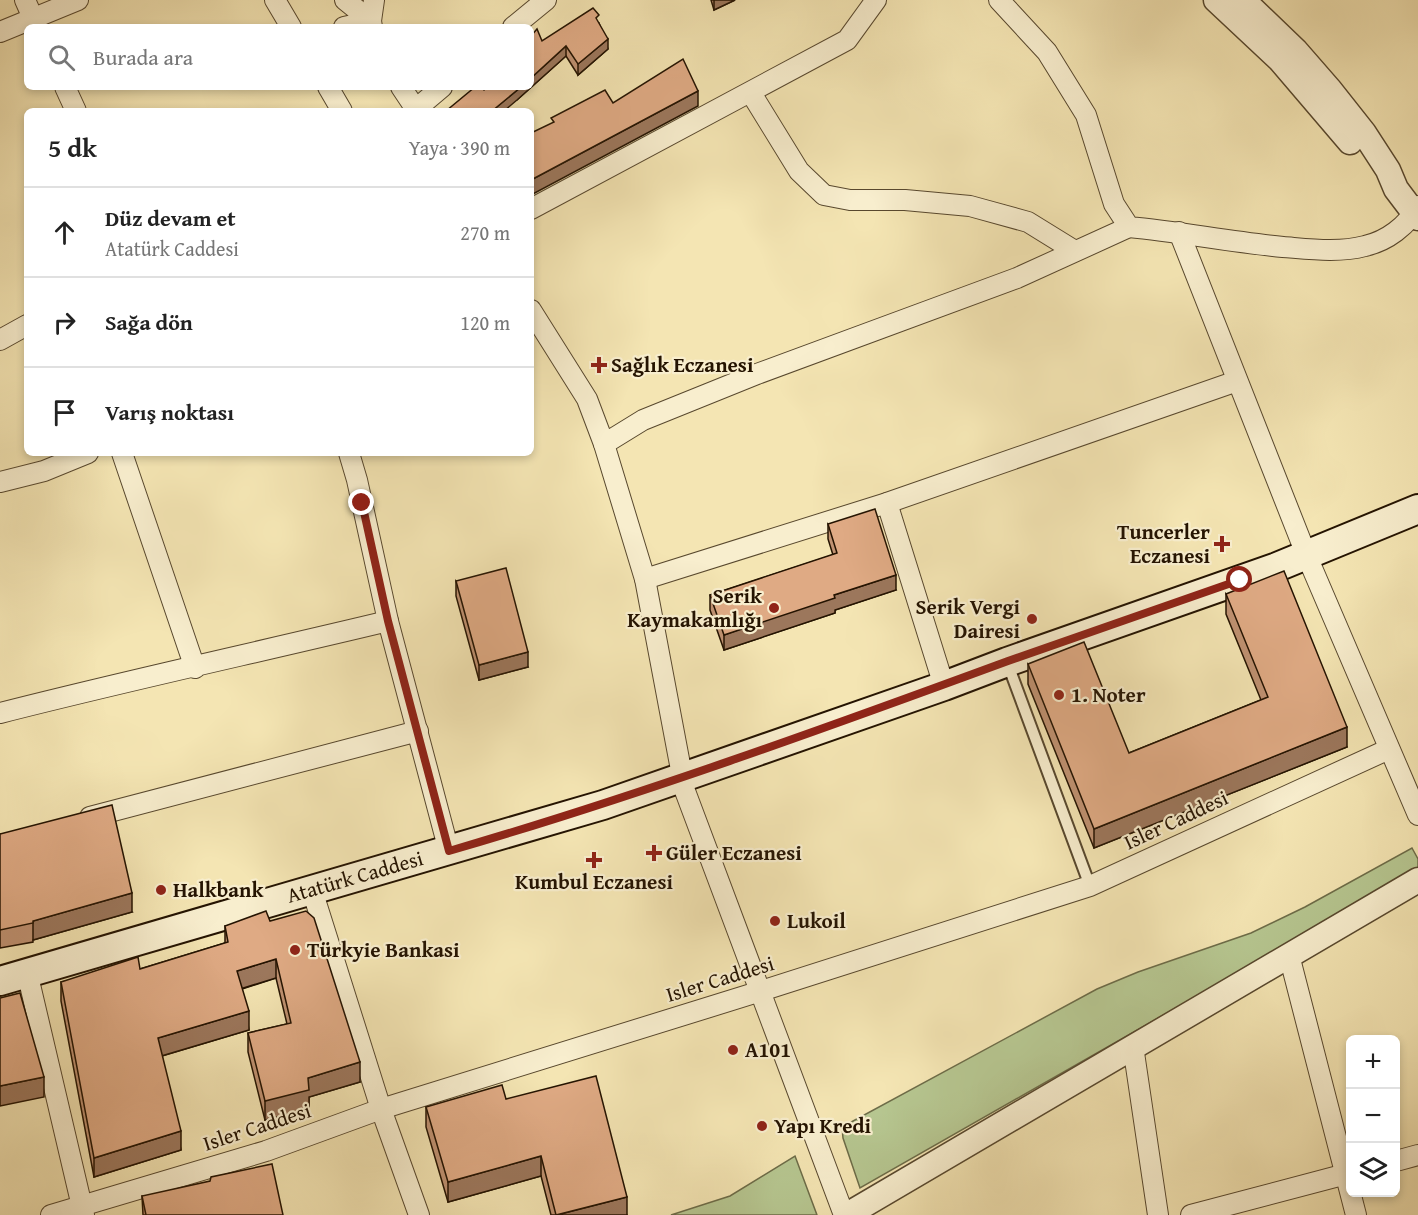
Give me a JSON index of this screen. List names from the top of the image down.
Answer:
{
  "streets": {
    "main road": ["Atatürk Caddesi"],
    "street": ["Isler Caddesi"]
  },
  "places": {
    "health": [
      "Sağlık Eczanesi",
      "Tuncerler Eczanesi",
      "Güler Eczanesi",
      "Kumbul Eczanesi"
    ],
    "other": [
      "Serik Kaymakamlığı",
      "Serik Vergi Dairesi",
      "1. Noter",
      "Halkbank",
      "Lukoil",
      "Türkyie Bankasi",
      "A101",
      "Yapı Kredi"
    ]
  },
  "page": {
    "search": "Burada ara",
    "heading": ["5 dk", "Yaya · 390 m"],
    "list": [
      ["Düz devam et", "Atatürk Caddesi", "270 m"],
      ["Sağa dön", "120 m"],
      "Varış noktası"
    ],
    "map_buttons": ["+", "−"]
  }
}
